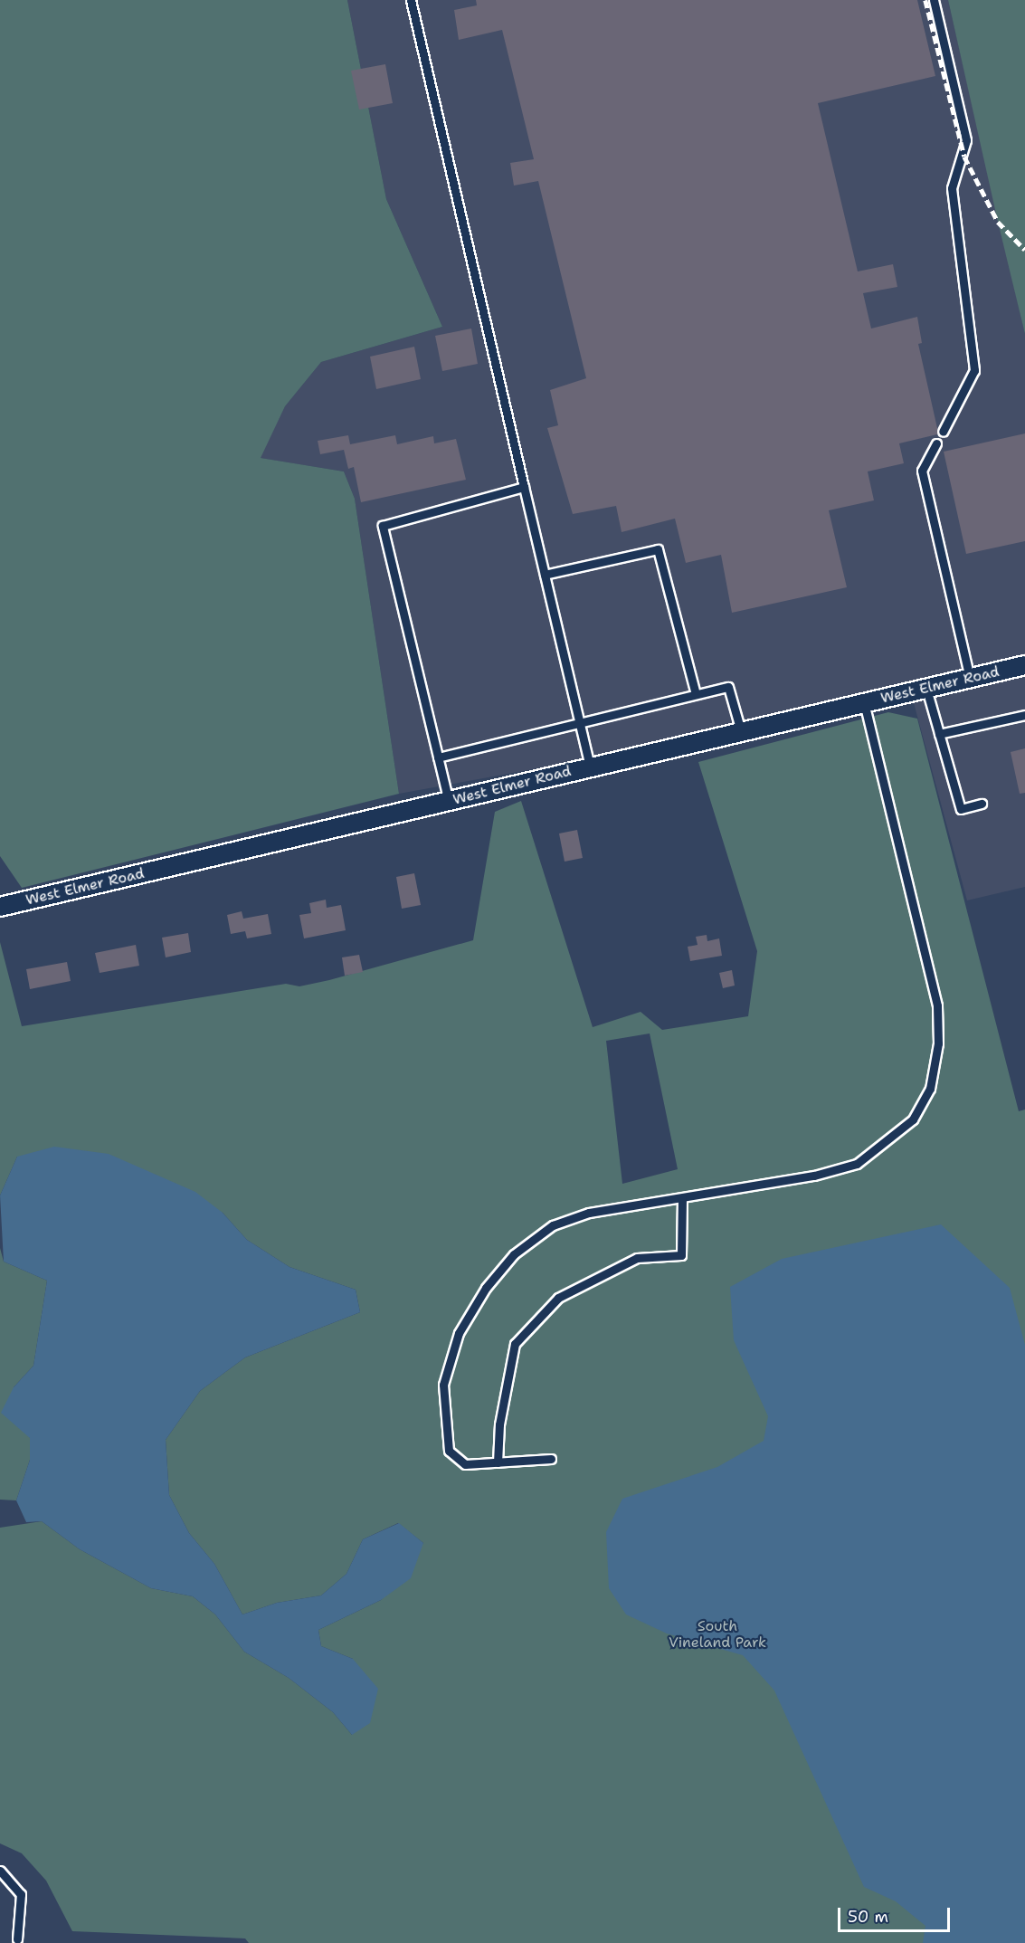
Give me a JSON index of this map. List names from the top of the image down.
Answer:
{
  "streets": {
    "street": ["West Elmer Road"]
  },
  "parks": ["South Vineland Park"],
  "scale_bar": "50 m"
}
